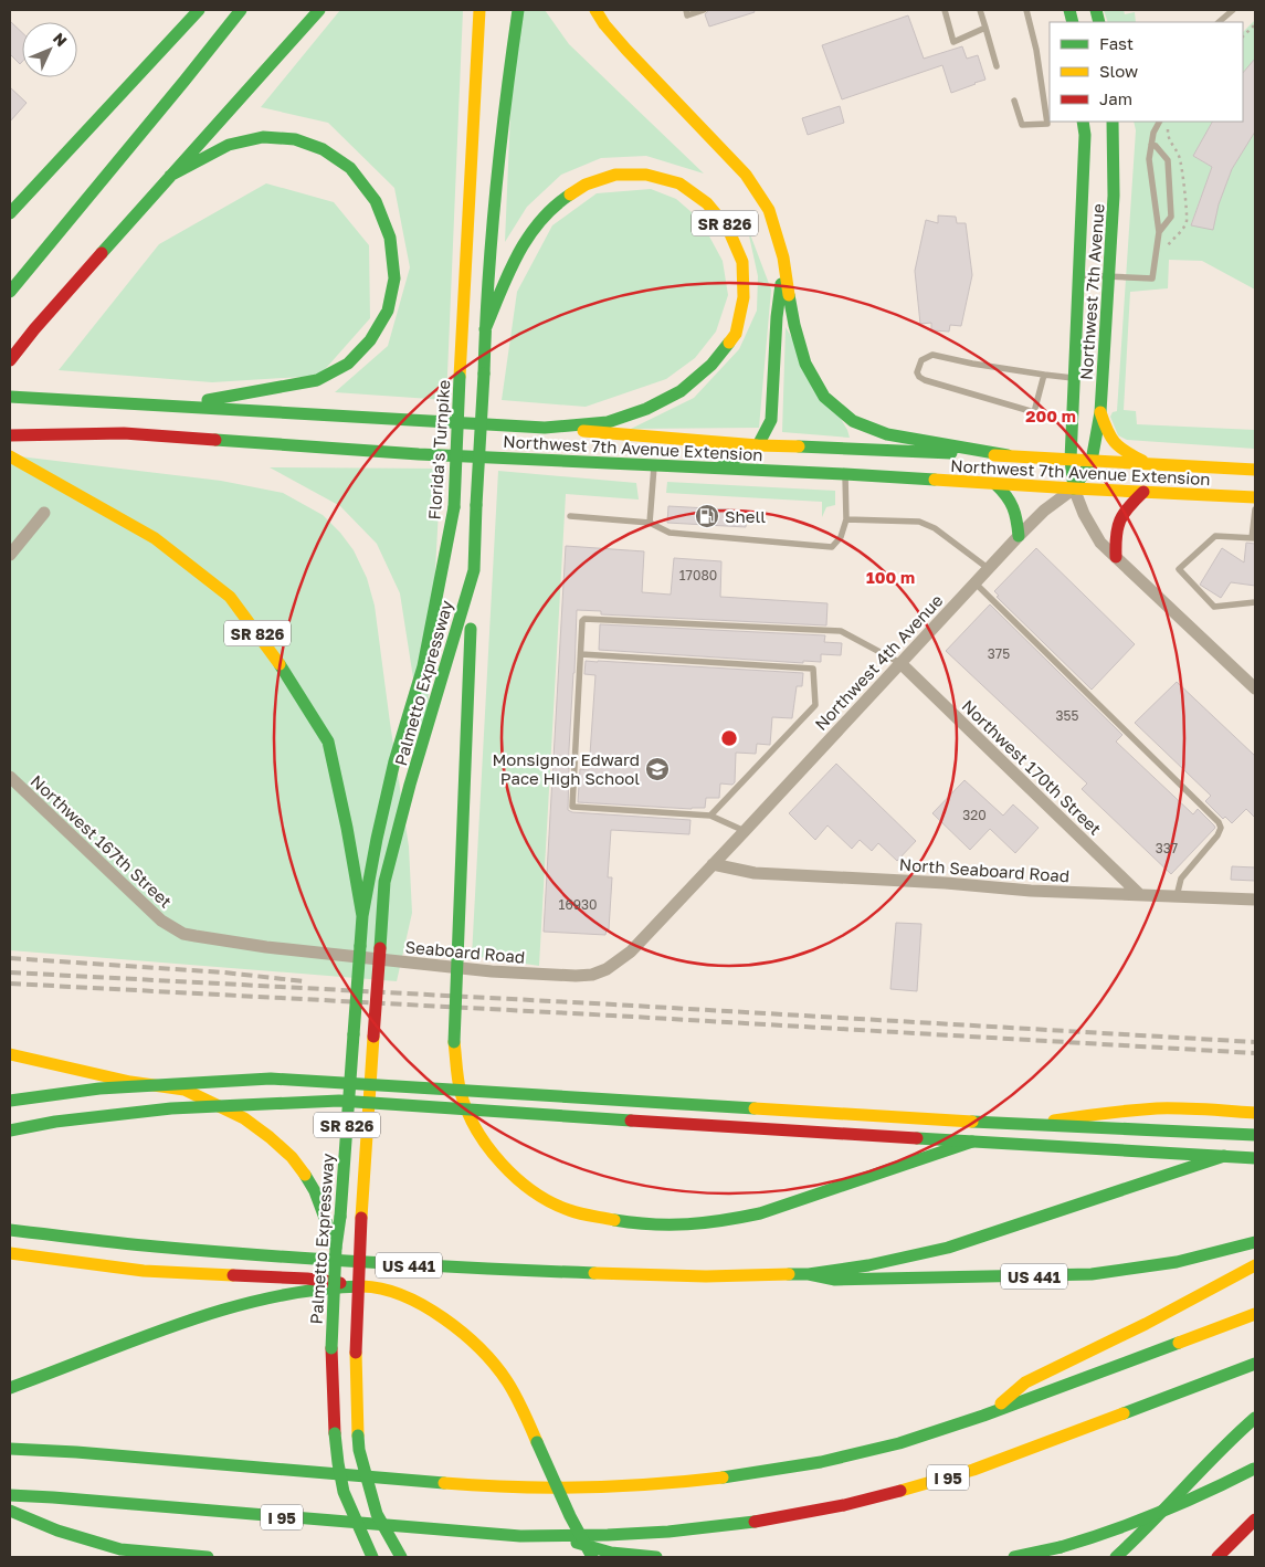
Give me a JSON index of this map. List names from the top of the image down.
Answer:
{
  "streets": {
    "main road": [
      "SR 826",
      "Northwest 7th Avenue",
      "Northwest 7th Avenue Extension",
      "Florida's Turnpike",
      "Palmetto Expressway",
      "US 441",
      "I 95"
    ],
    "street": [
      "Northwest 4th Avenue",
      "Northwest 170th Street",
      "Northwest 167th Street",
      "North Seaboard Road",
      "Seaboard Road"
    ]
  },
  "crossings": [
    ["SR 826", "Northwest 7th Avenue Extension"],
    ["SR 826", "Florida's Turnpike"],
    ["SR 826", "Palmetto Expressway"],
    ["Northwest 7th Avenue", "Northwest 7th Avenue Extension"],
    ["Northwest 7th Avenue", "Northwest 4th Avenue"],
    ["Northwest 7th Avenue Extension", "Northwest 4th Avenue"],
    ["Florida's Turnpike", "Palmetto Expressway"],
    ["Northwest 4th Avenue", "Northwest 170th Street"],
    ["Northwest 4th Avenue", "North Seaboard Road"],
    ["Northwest 4th Avenue", "Seaboard Road"],
    ["Northwest 170th Street", "North Seaboard Road"],
    ["Northwest 167th Street", "Seaboard Road"],
    ["North Seaboard Road", "Seaboard Road"]
  ],
  "places": {
    "fuel station": ["Shell"],
    "school or university": ["Monsignor Edward Pace High School"]
  },
  "house_numbers": [
    "17080",
    "375",
    "355",
    "320",
    "337",
    "16930"
  ],
  "legend": ["Fast", "Slow", "Jam"],
  "north": "top right",
  "rings": ["200 m", "100 m"]
}
